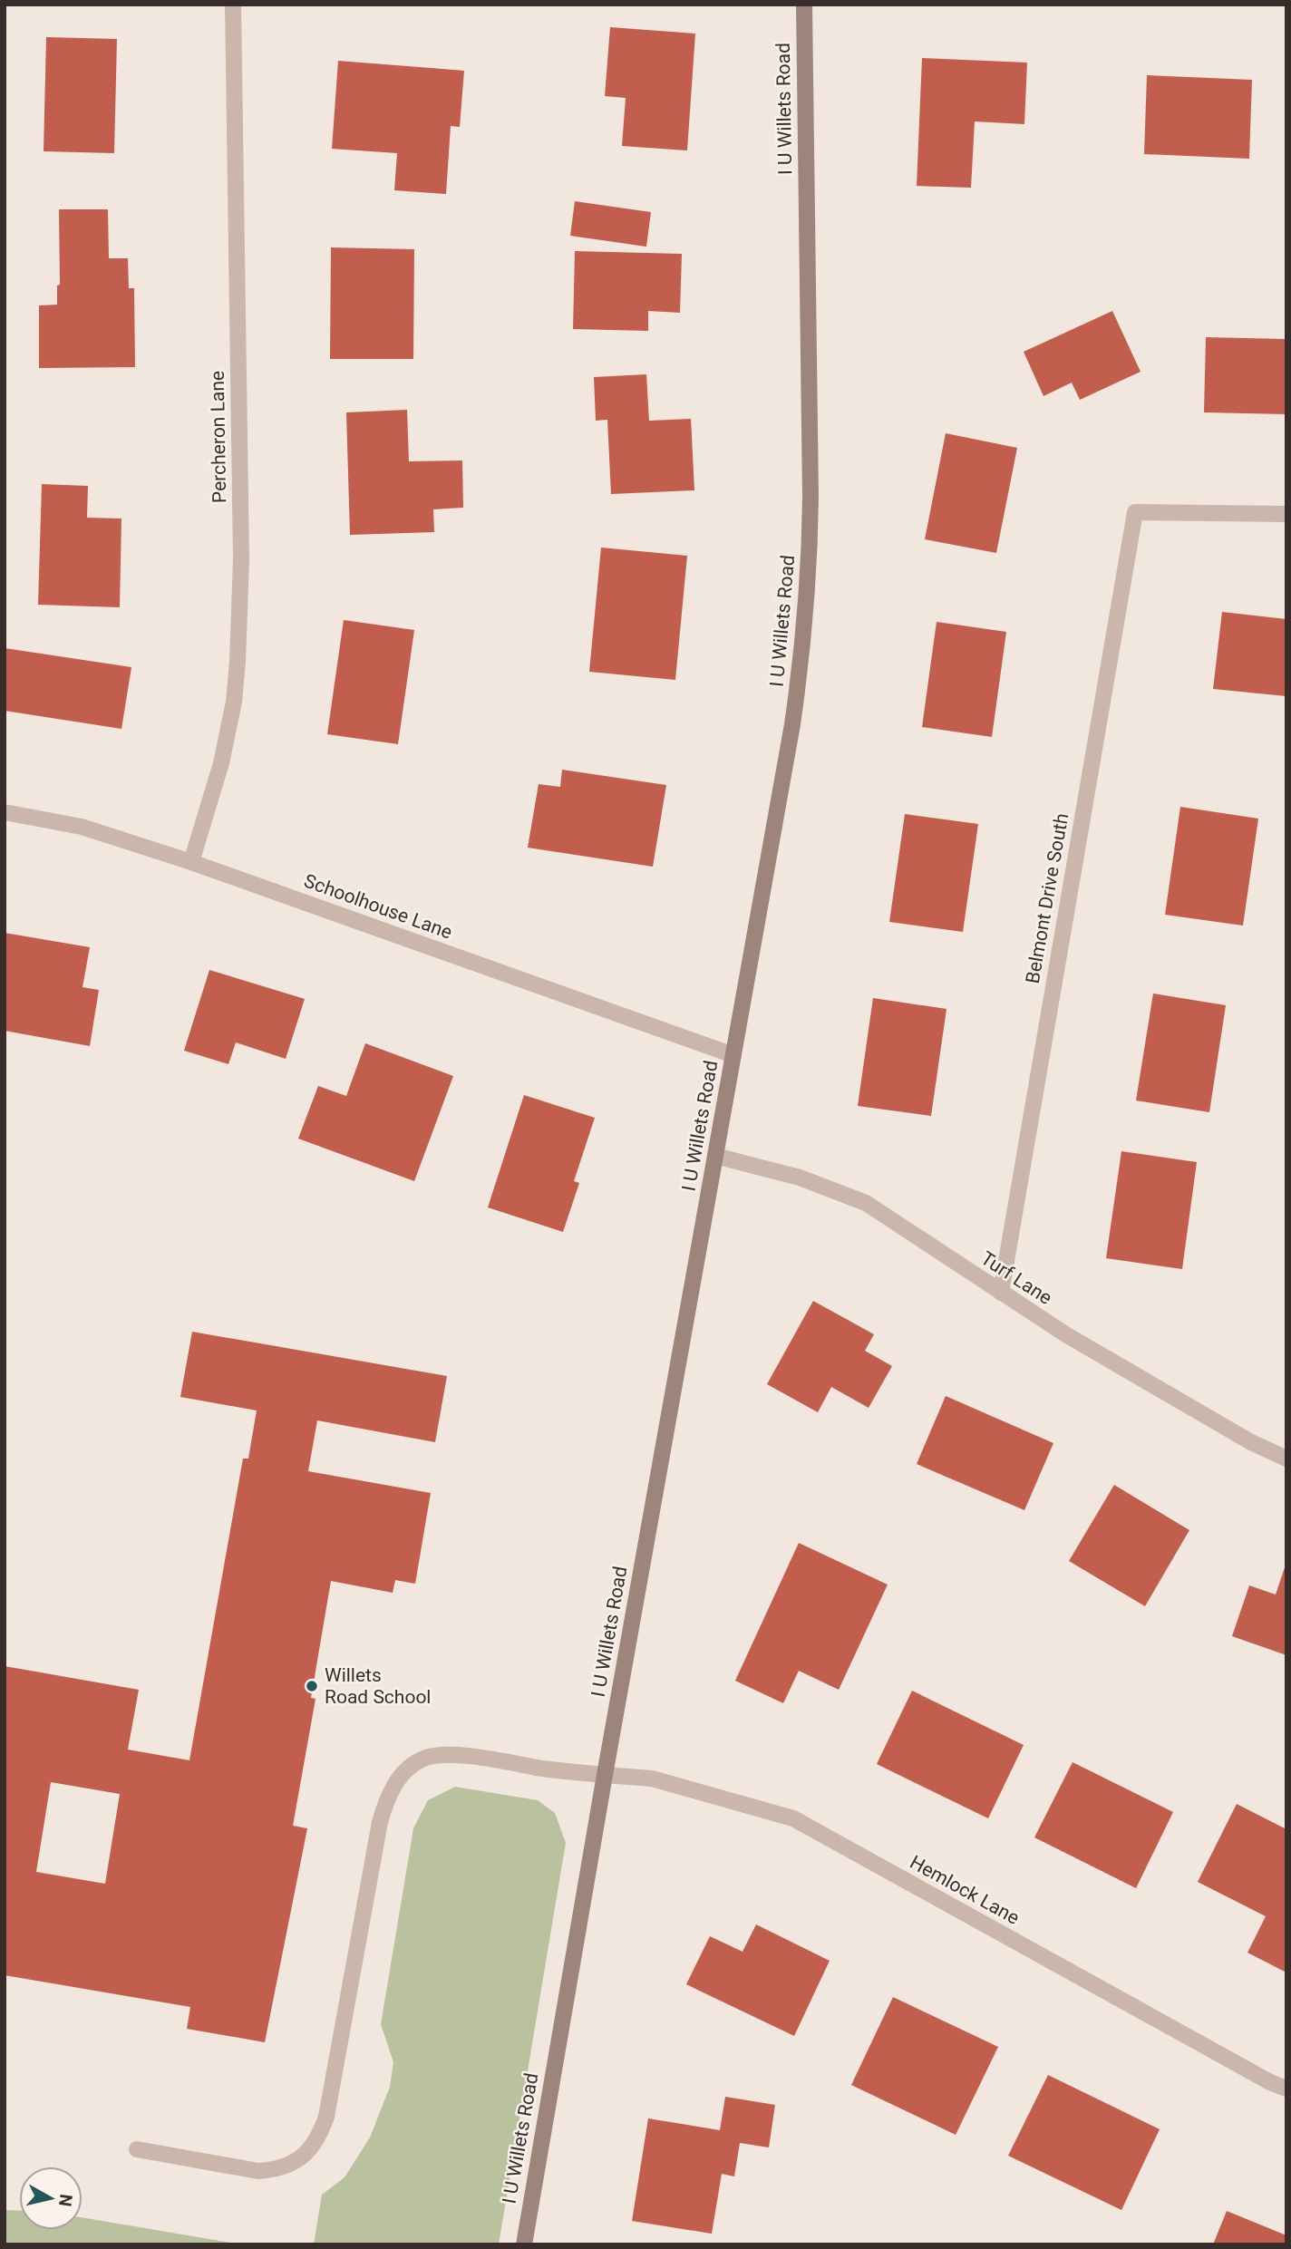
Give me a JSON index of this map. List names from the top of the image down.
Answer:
{
  "streets": {
    "main road": ["I U Willets Road"],
    "street": [
      "Percheron Lane",
      "Belmont Drive South",
      "Schoolhouse Lane",
      "Turf Lane",
      "Hemlock Lane"
    ]
  },
  "crossings": [
    ["I U Willets Road", "Schoolhouse Lane"],
    ["I U Willets Road", "Turf Lane"],
    ["I U Willets Road", "Hemlock Lane"],
    ["Percheron Lane", "Schoolhouse Lane"],
    ["Belmont Drive South", "Turf Lane"]
  ],
  "places": ["Willets Road School"],
  "north": "right"
}
